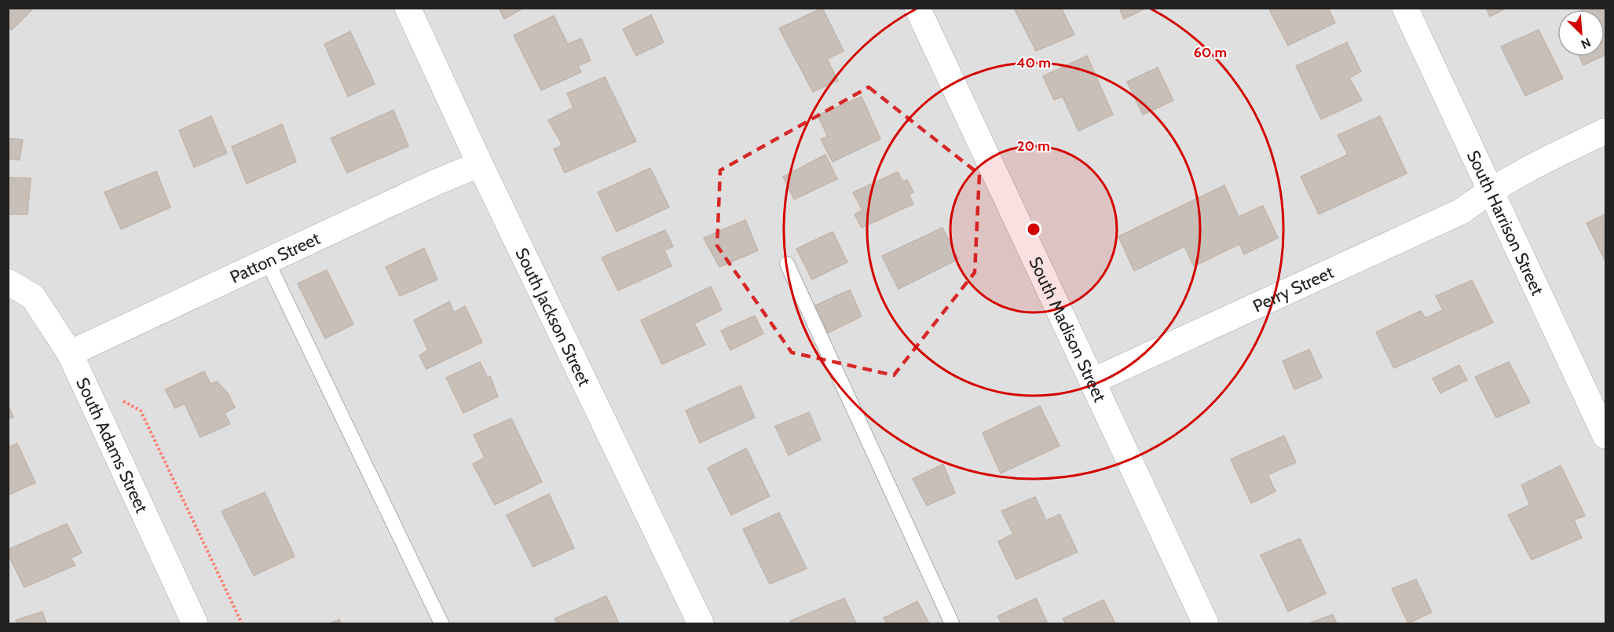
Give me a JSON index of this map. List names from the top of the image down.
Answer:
{
  "streets": {
    "street": [
      "South Harrison Street",
      "Patton Street",
      "Perry Street",
      "South Jackson Street",
      "South Madison Street",
      "South Adams Street"
    ]
  },
  "crossings": [
    ["South Harrison Street", "Perry Street"],
    ["Patton Street", "South Jackson Street"],
    ["Patton Street", "South Adams Street"],
    ["Perry Street", "South Madison Street"]
  ],
  "north": "bottom right",
  "rings": ["60 m", "40 m", "20 m"]
}
